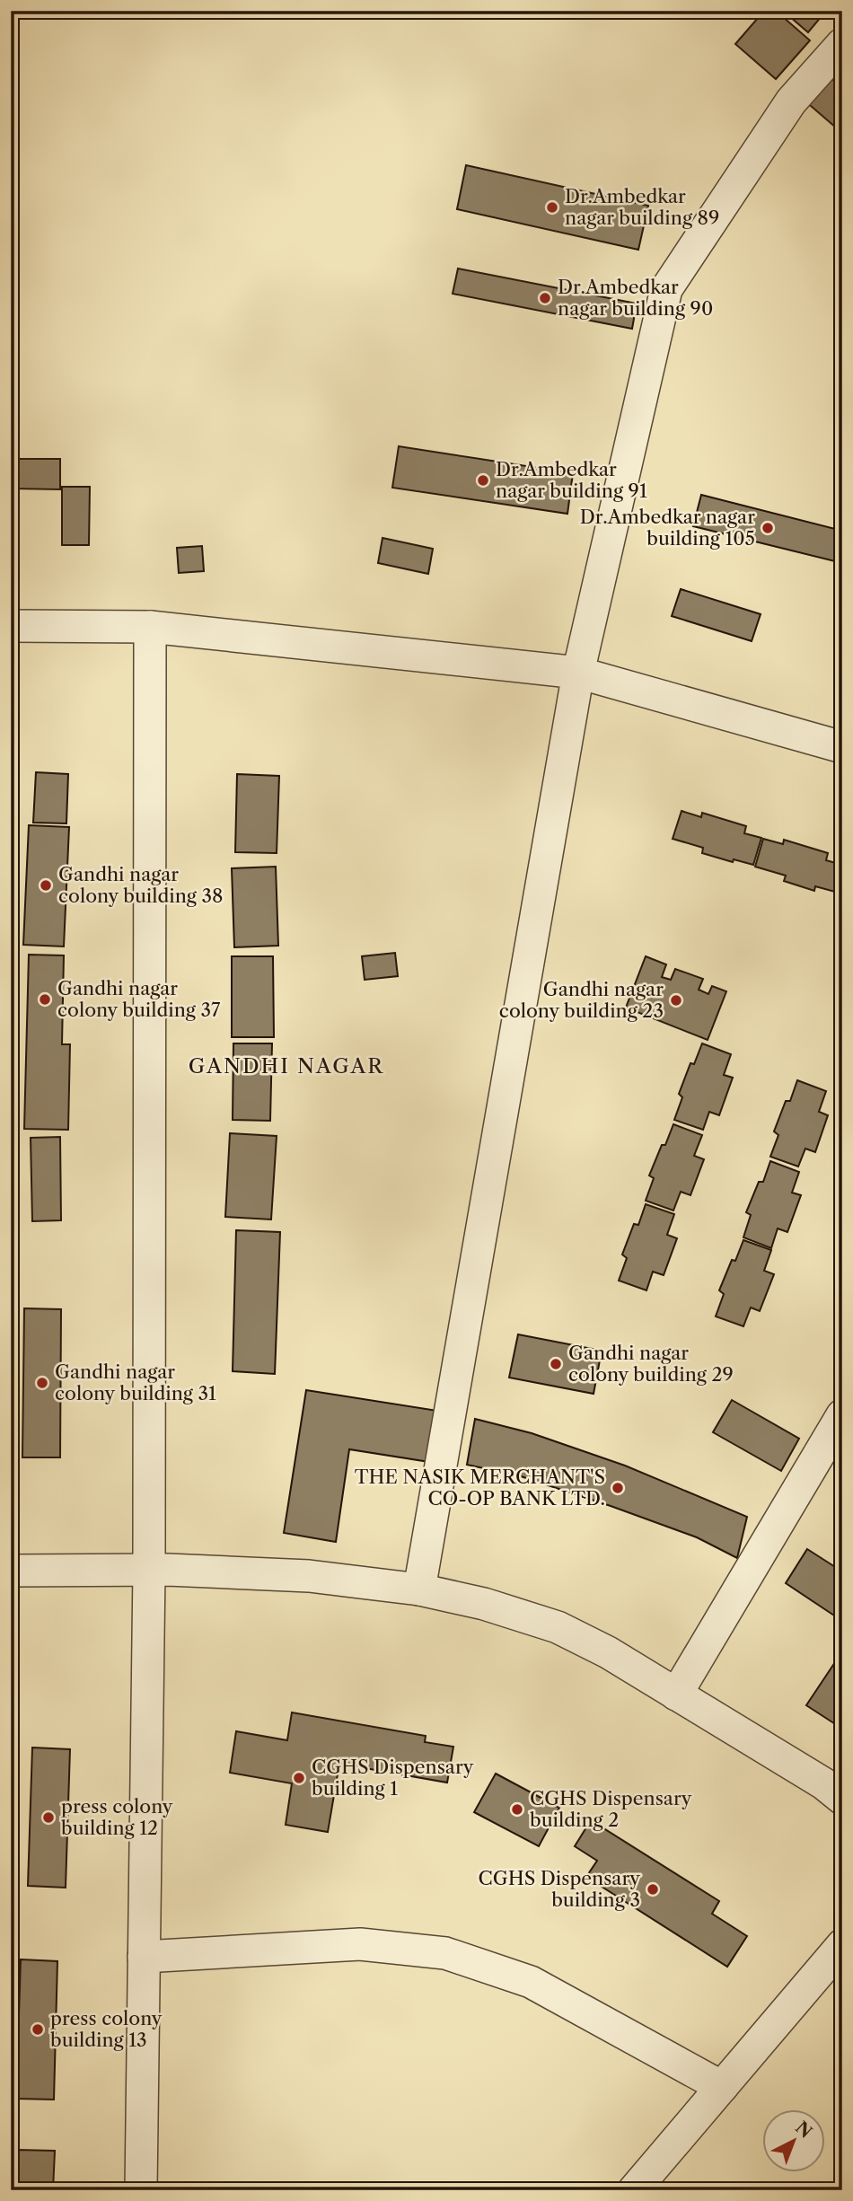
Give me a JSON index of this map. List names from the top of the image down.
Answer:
{
  "districts": ["GANDHI NAGAR"],
  "places": [
    "Dr.Ambedkar nagar building 89",
    "Dr.Ambedkar nagar building 90",
    "Dr.Ambedkar nagar building 91",
    "Dr.Ambedkar nagar building 105",
    "Gandhi nagar colony building 38",
    "Gandhi nagar colony building 37",
    "Gandhi nagar colony building 23",
    "Gandhi nagar colony building 29",
    "Gandhi nagar colony building 31",
    "THE NASIK MERCHANT'S CO-OP BANK LTD.",
    "CGHS Dispensary building 1",
    "CGHS Dispensary building 2",
    "press colony building 12",
    "CGHS Dispensary building 3",
    "press colony building 13"
  ],
  "north": "top right"
}
